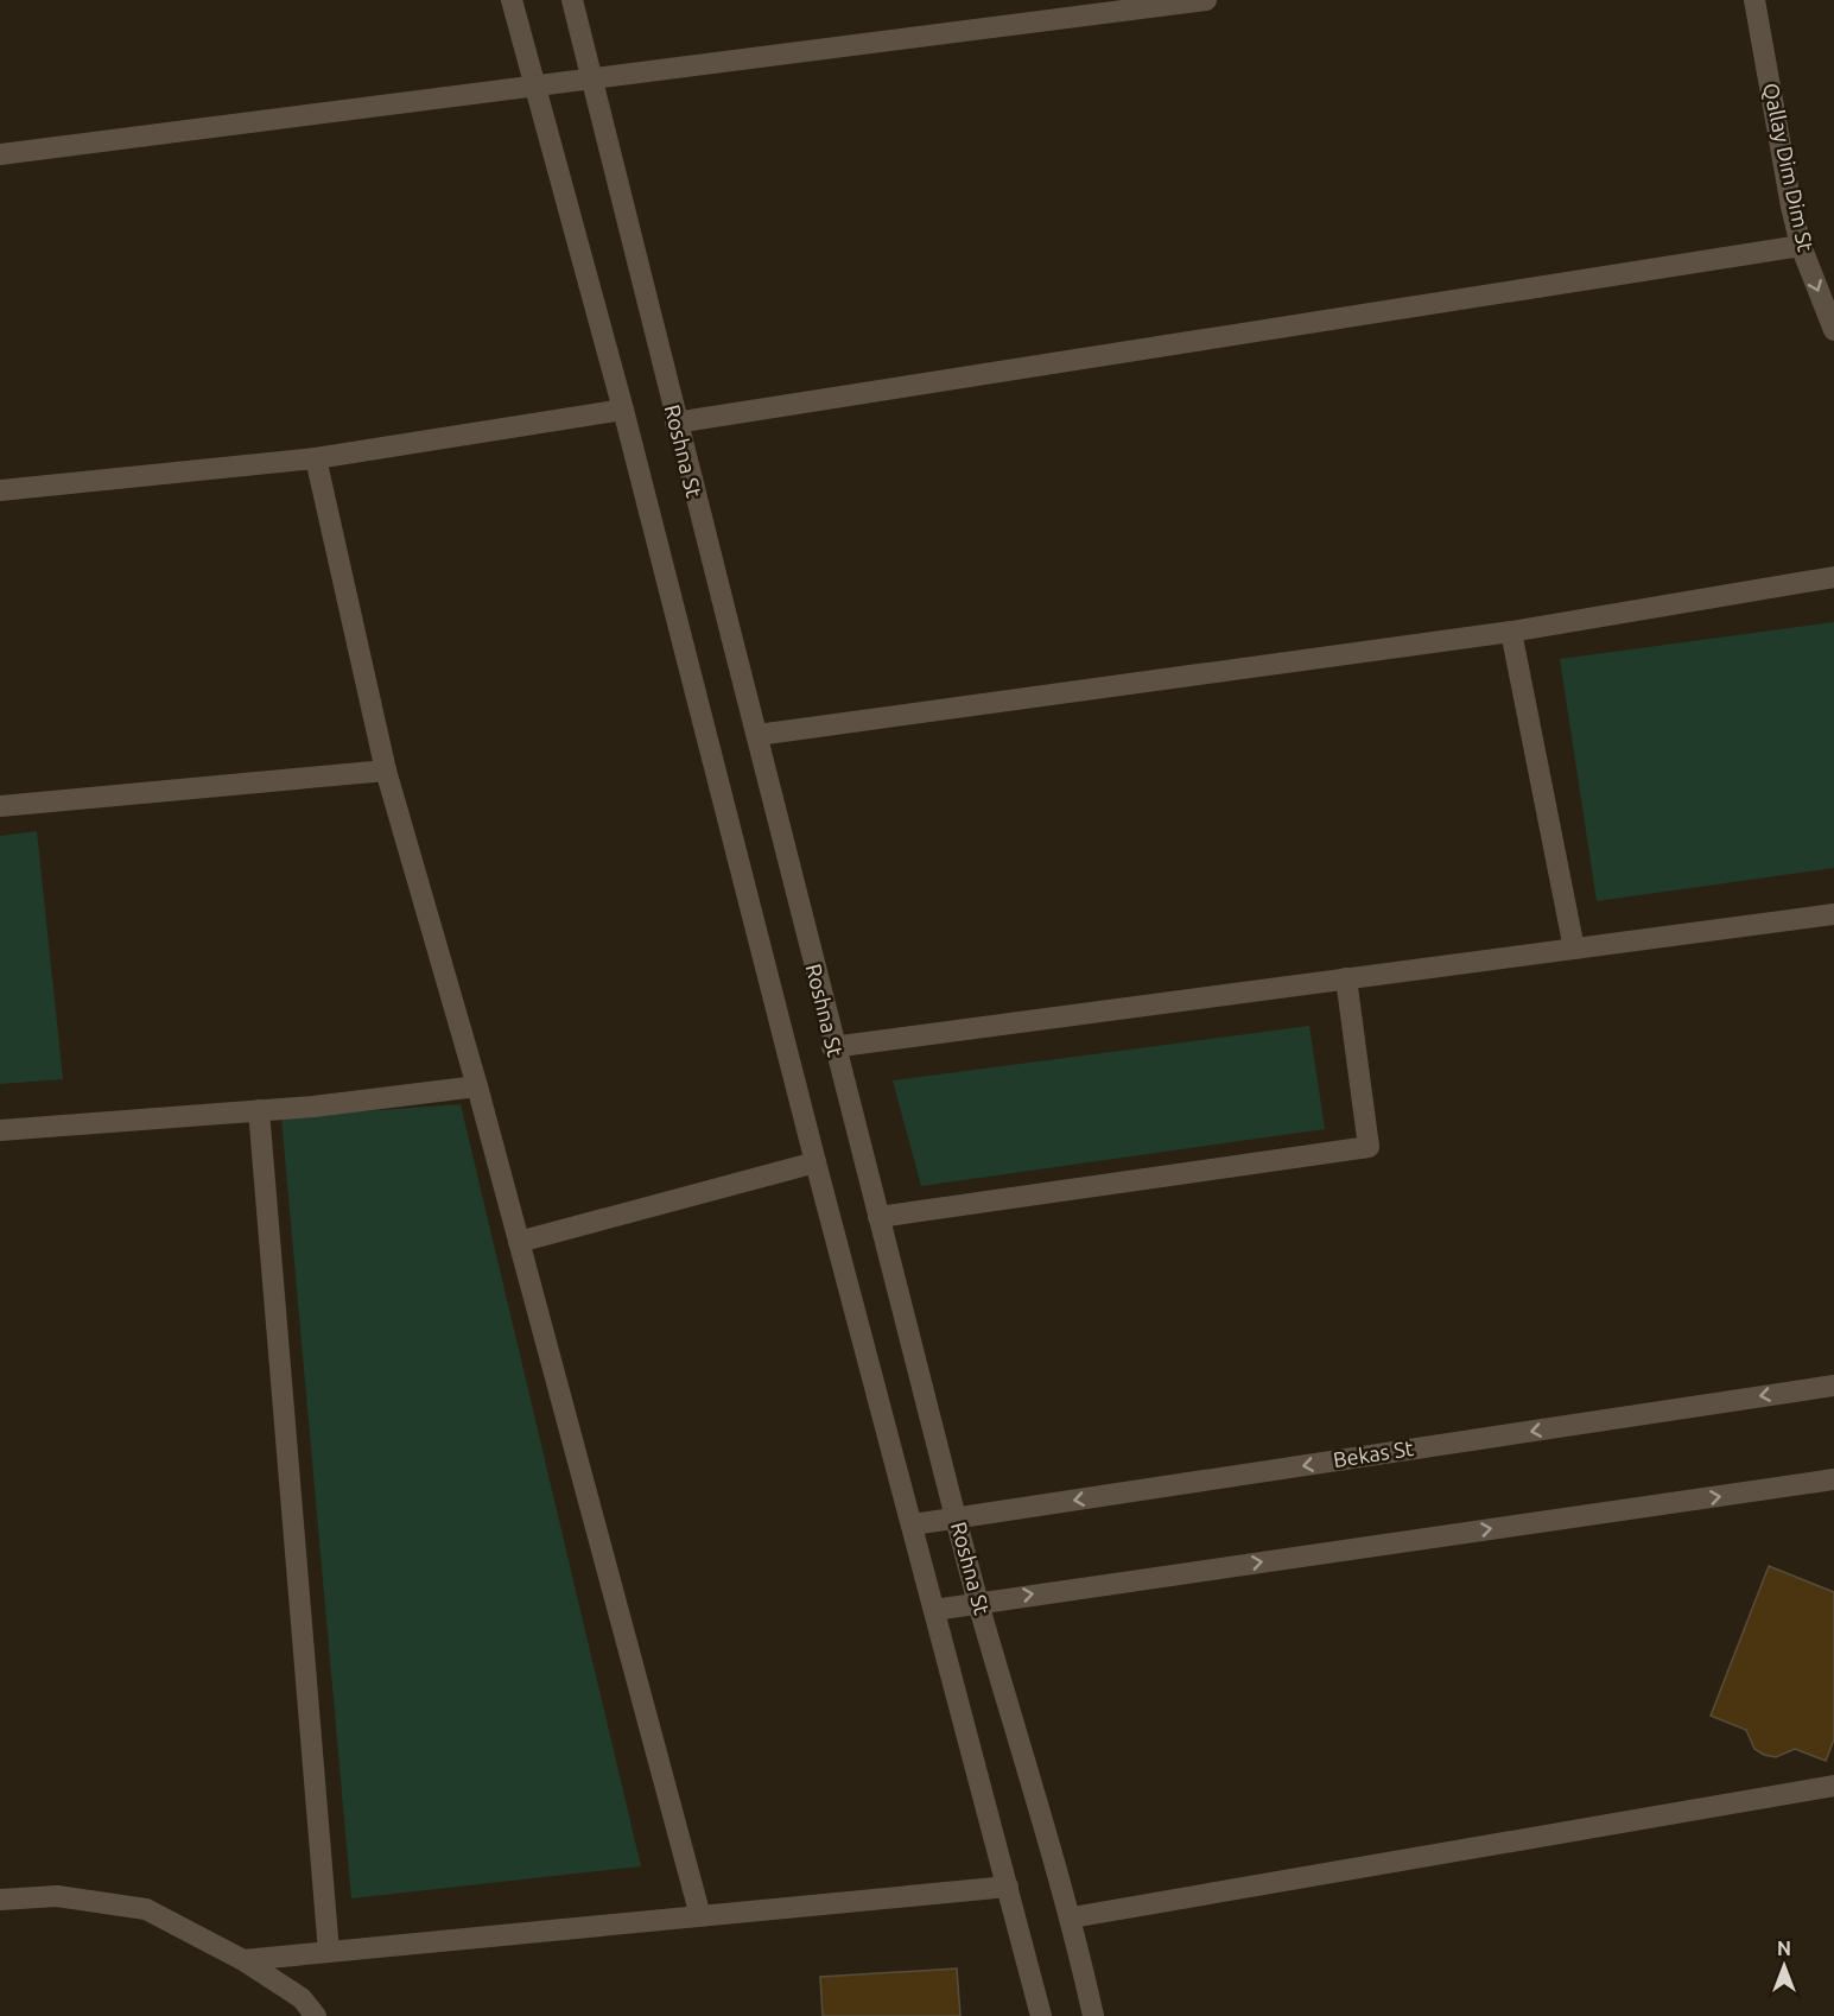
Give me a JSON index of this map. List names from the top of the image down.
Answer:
{
  "streets": {
    "street": ["Qallay Dim Dim St", "Roshna St", "Bekas St"]
  },
  "crossings": [
    ["Roshna St", "Bekas St"]
  ],
  "north": "top"
}
